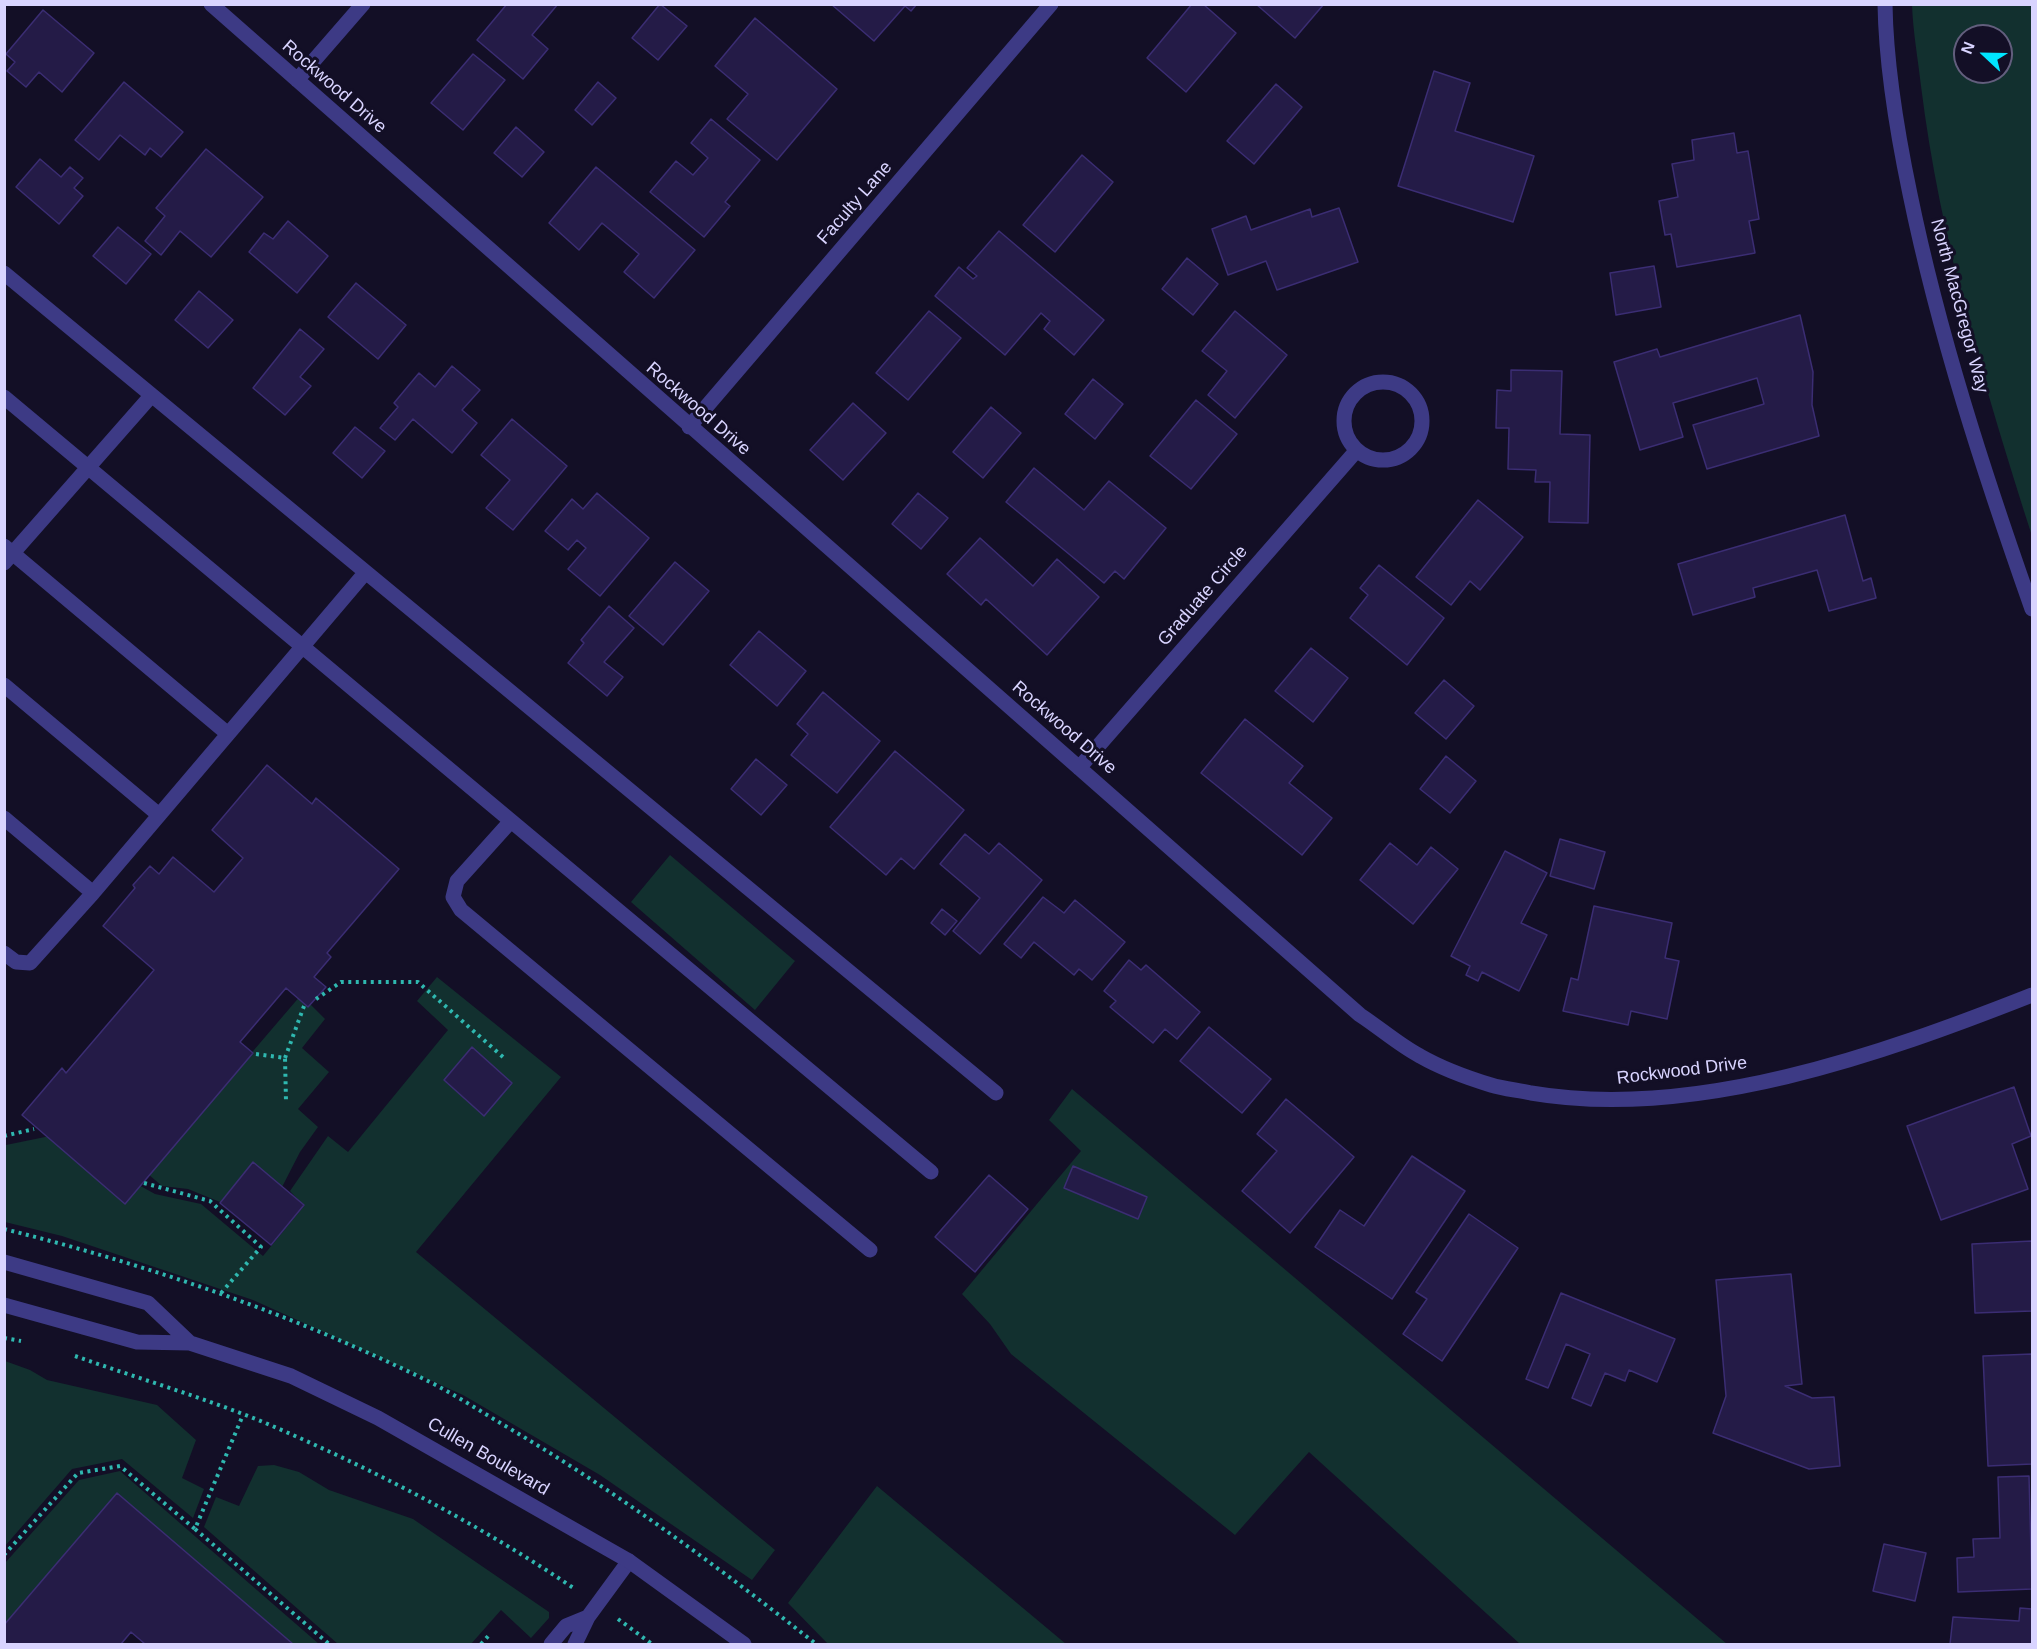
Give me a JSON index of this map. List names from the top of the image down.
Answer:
{
  "streets": {
    "street": [
      "Rockwood Drive",
      "Faculty Lane",
      "North MacGregor Way",
      "Graduate Circle",
      "Cullen Boulevard"
    ]
  },
  "crossings": [
    ["Rockwood Drive", "Faculty Lane"],
    ["Rockwood Drive", "Graduate Circle"]
  ],
  "north": "left"
}
